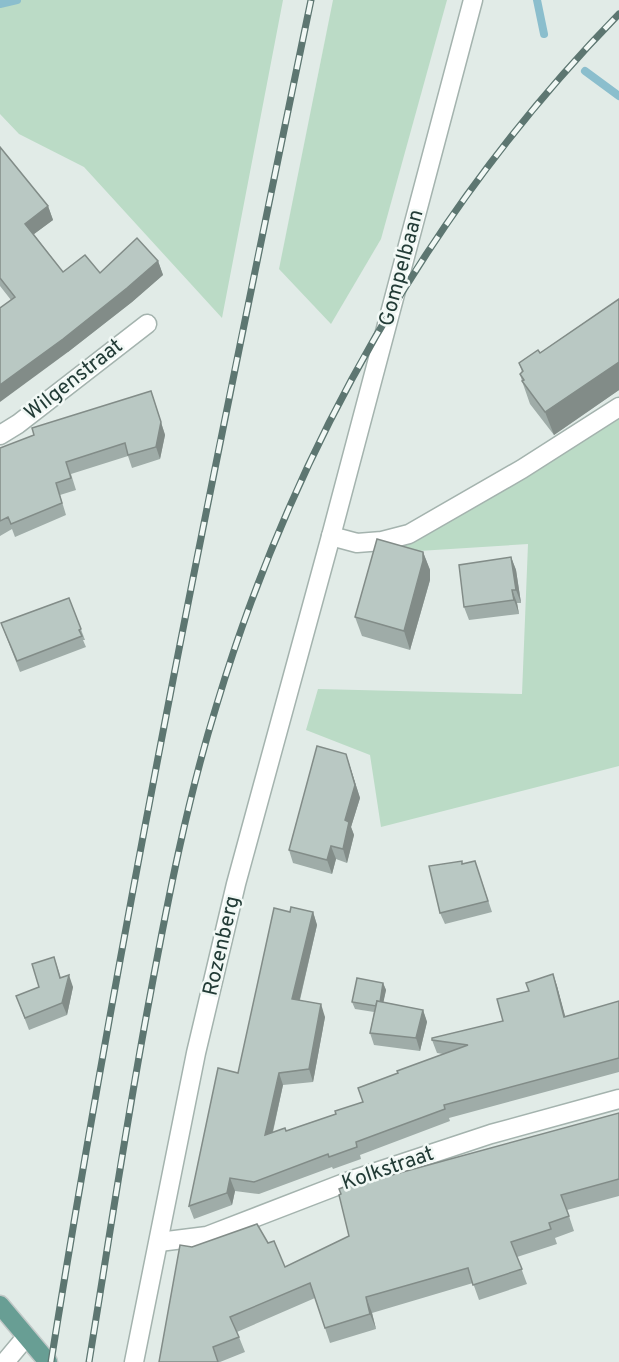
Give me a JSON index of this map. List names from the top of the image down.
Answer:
{
  "streets": {
    "street": [
      "Gompelbaan",
      "Wilgenstraat",
      "Rozenberg",
      "Kolkstraat"
    ]
  },
  "crossings": [
    ["Gompelbaan", "Rozenberg"],
    ["Rozenberg", "Kolkstraat"]
  ]
}
